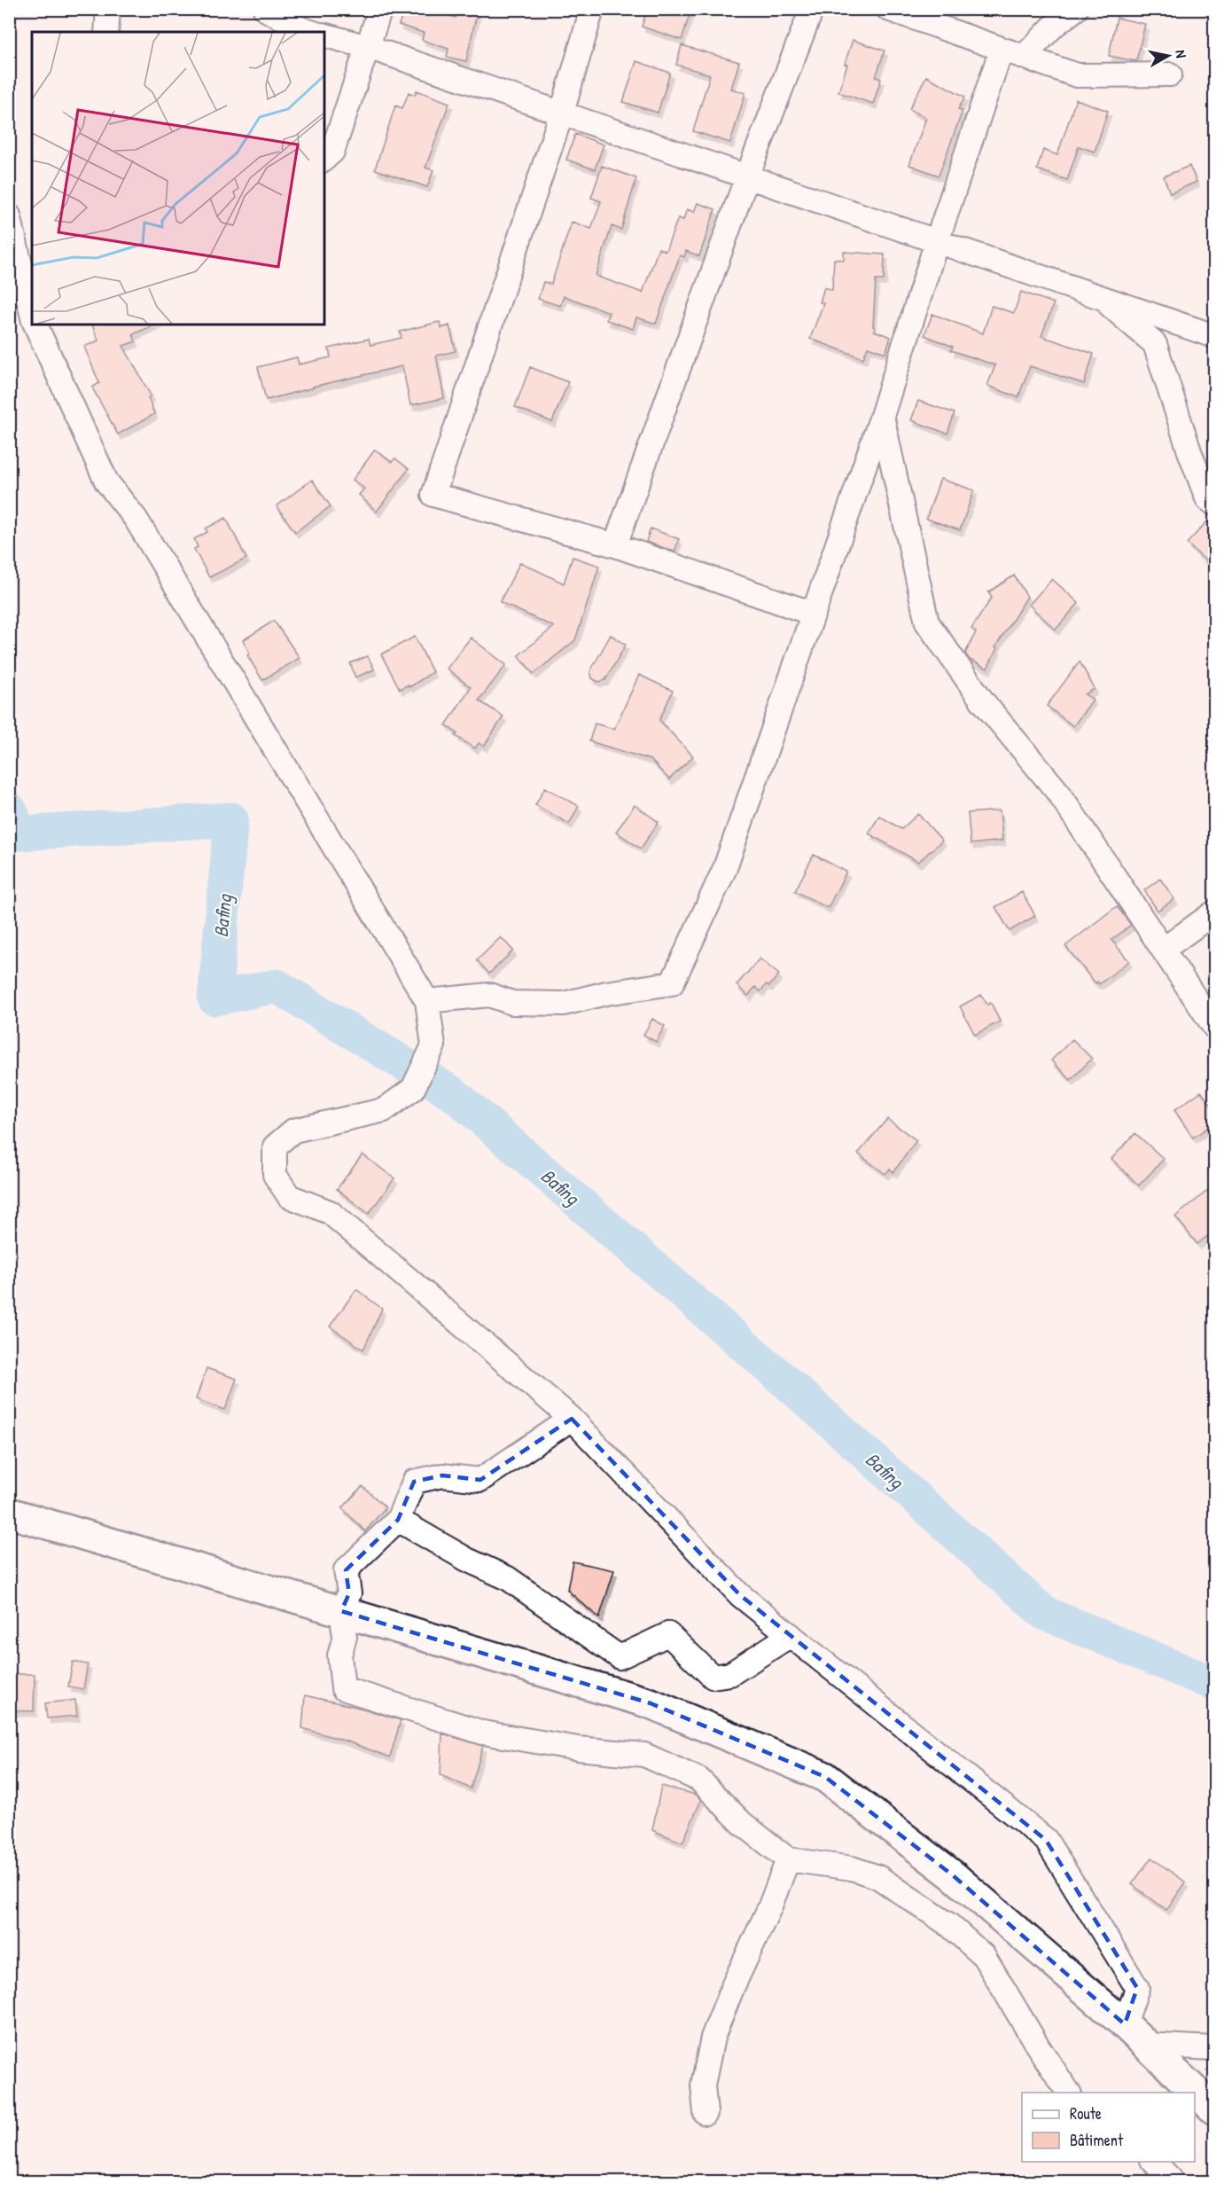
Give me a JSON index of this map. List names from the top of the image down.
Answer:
{
  "water": ["Bafing"],
  "legend": ["Route", "Bâtiment"],
  "north": "right"
}
